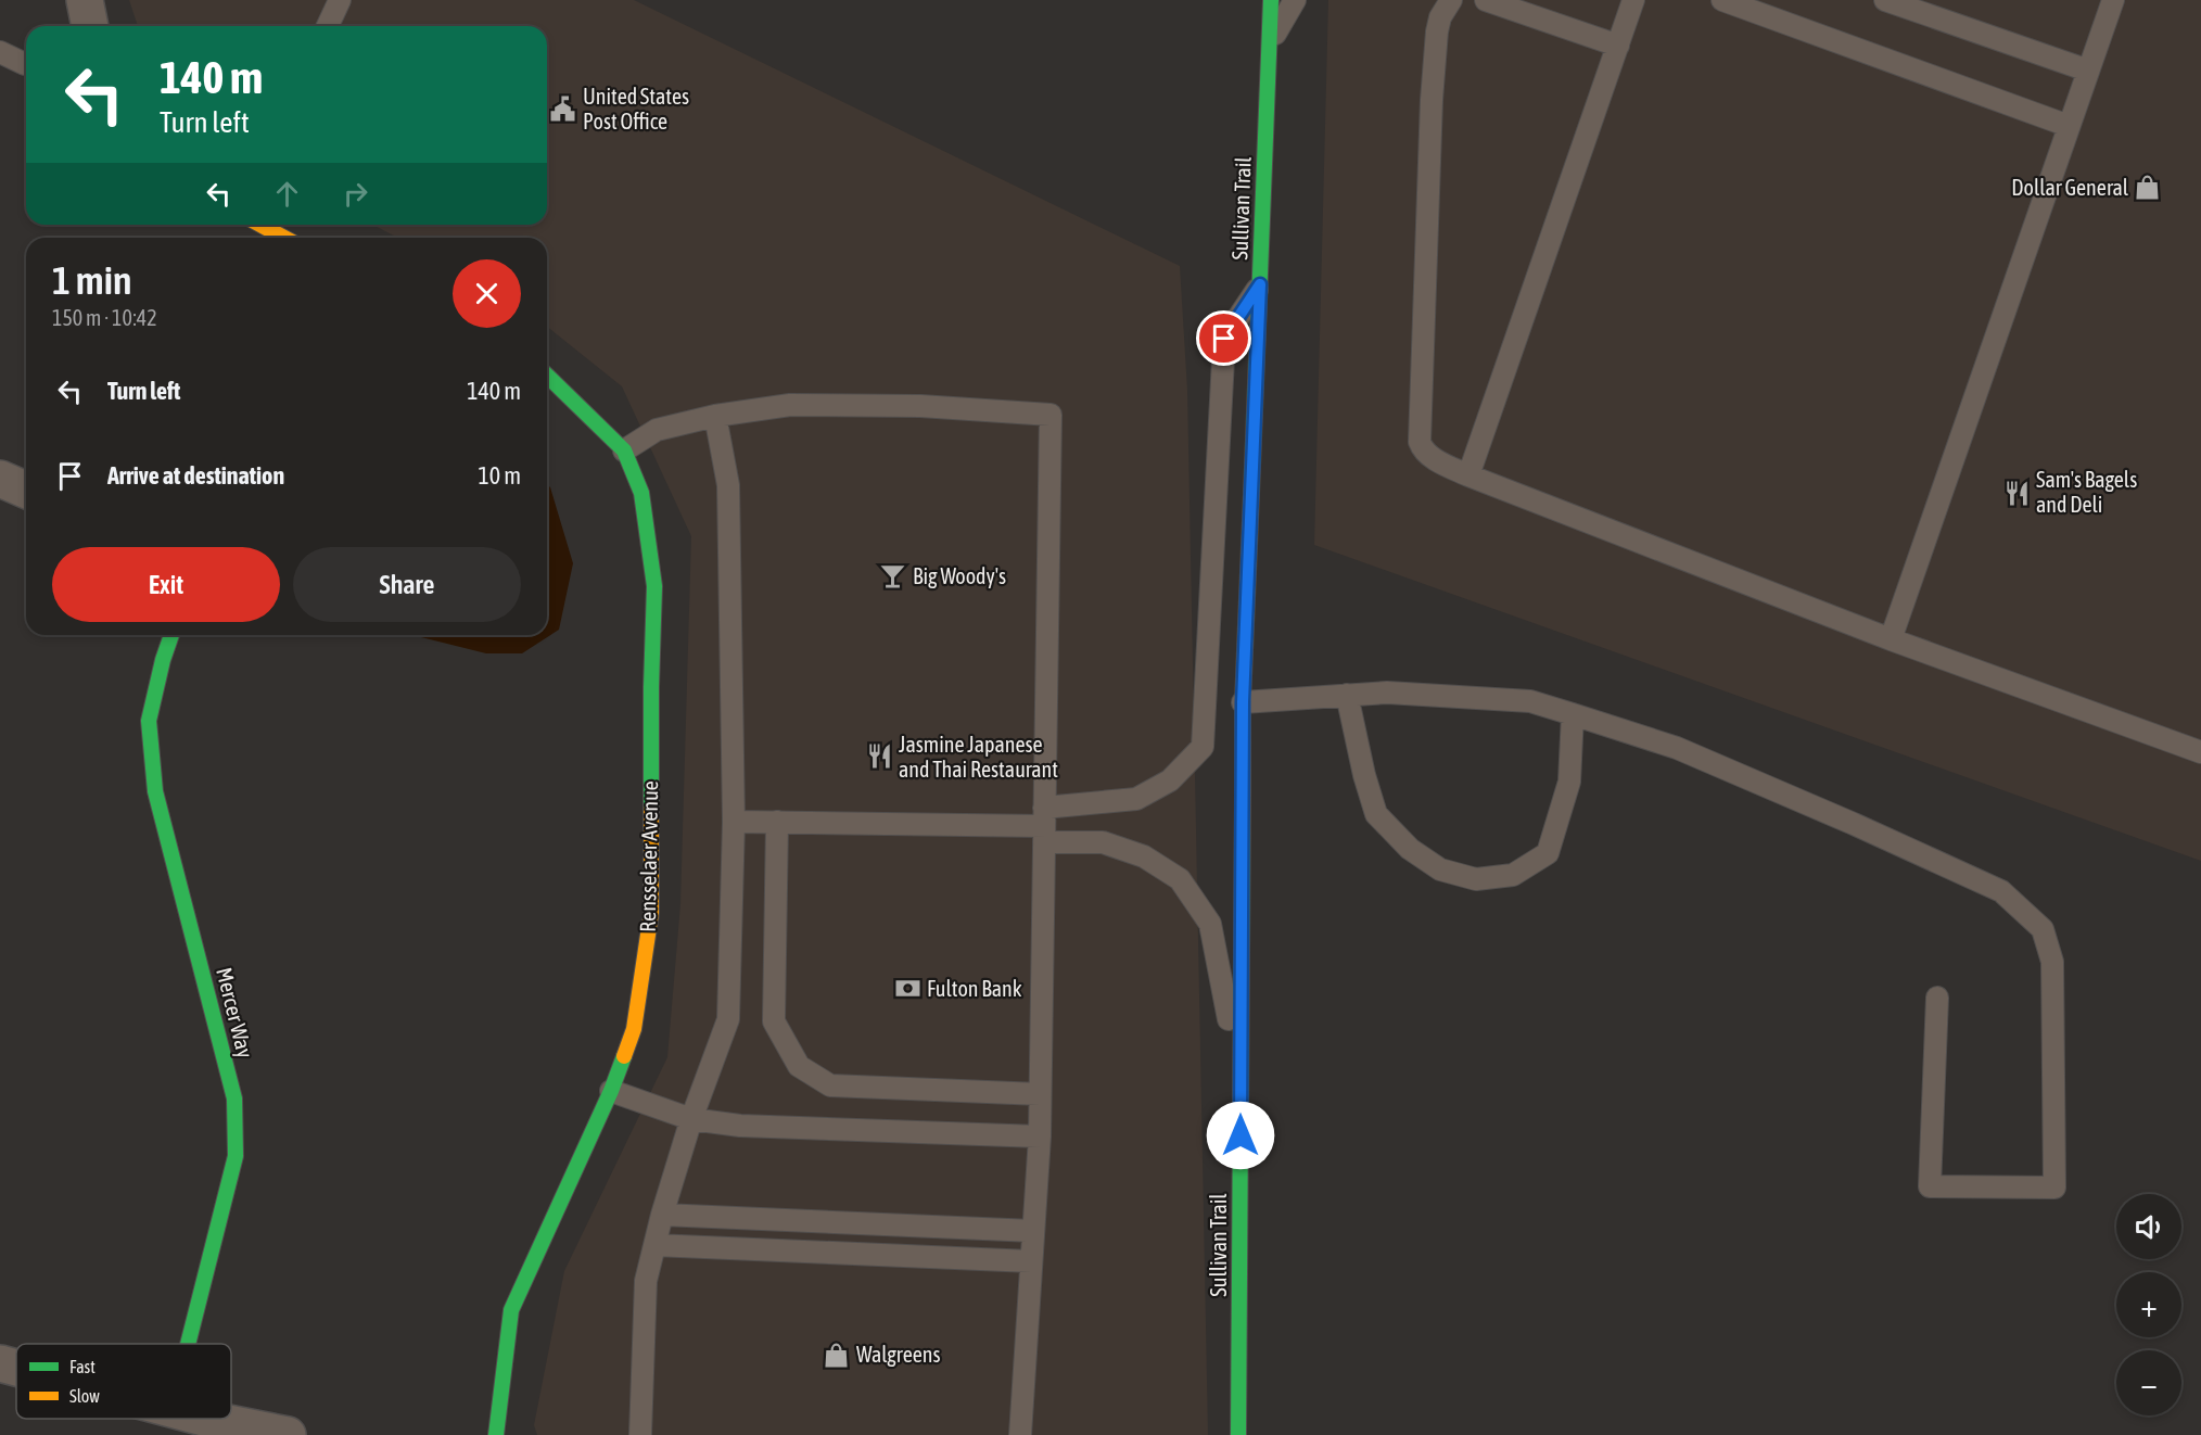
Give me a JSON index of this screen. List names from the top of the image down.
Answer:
{
  "streets": {
    "street": ["Sullivan Trail", "Rensselaer Avenue", "Mercer Way"]
  },
  "places": {
    "public building": ["United States Post Office"],
    "shop": ["Dollar General", "Walgreens"],
    "restaurant": ["Sam's Bagels and Deli", "Jasmine Japanese and Thai Restaurant"],
    "bar": ["Big Woody's"],
    "bank": ["Fulton Bank"]
  },
  "legend": ["Fast", "Slow"],
  "page": {
    "turn": ["140 m", "Turn left"],
    "heading": ["1 min", "150 m · 10:42"],
    "list": [
      {
        "name": "Turn left",
        "value": "140 m"
      },
      {
        "name": "Arrive at destination",
        "value": "10 m"
      }
    ],
    "buttons": ["Exit", "Share"],
    "map_buttons": ["+", "−"]
  }
}
